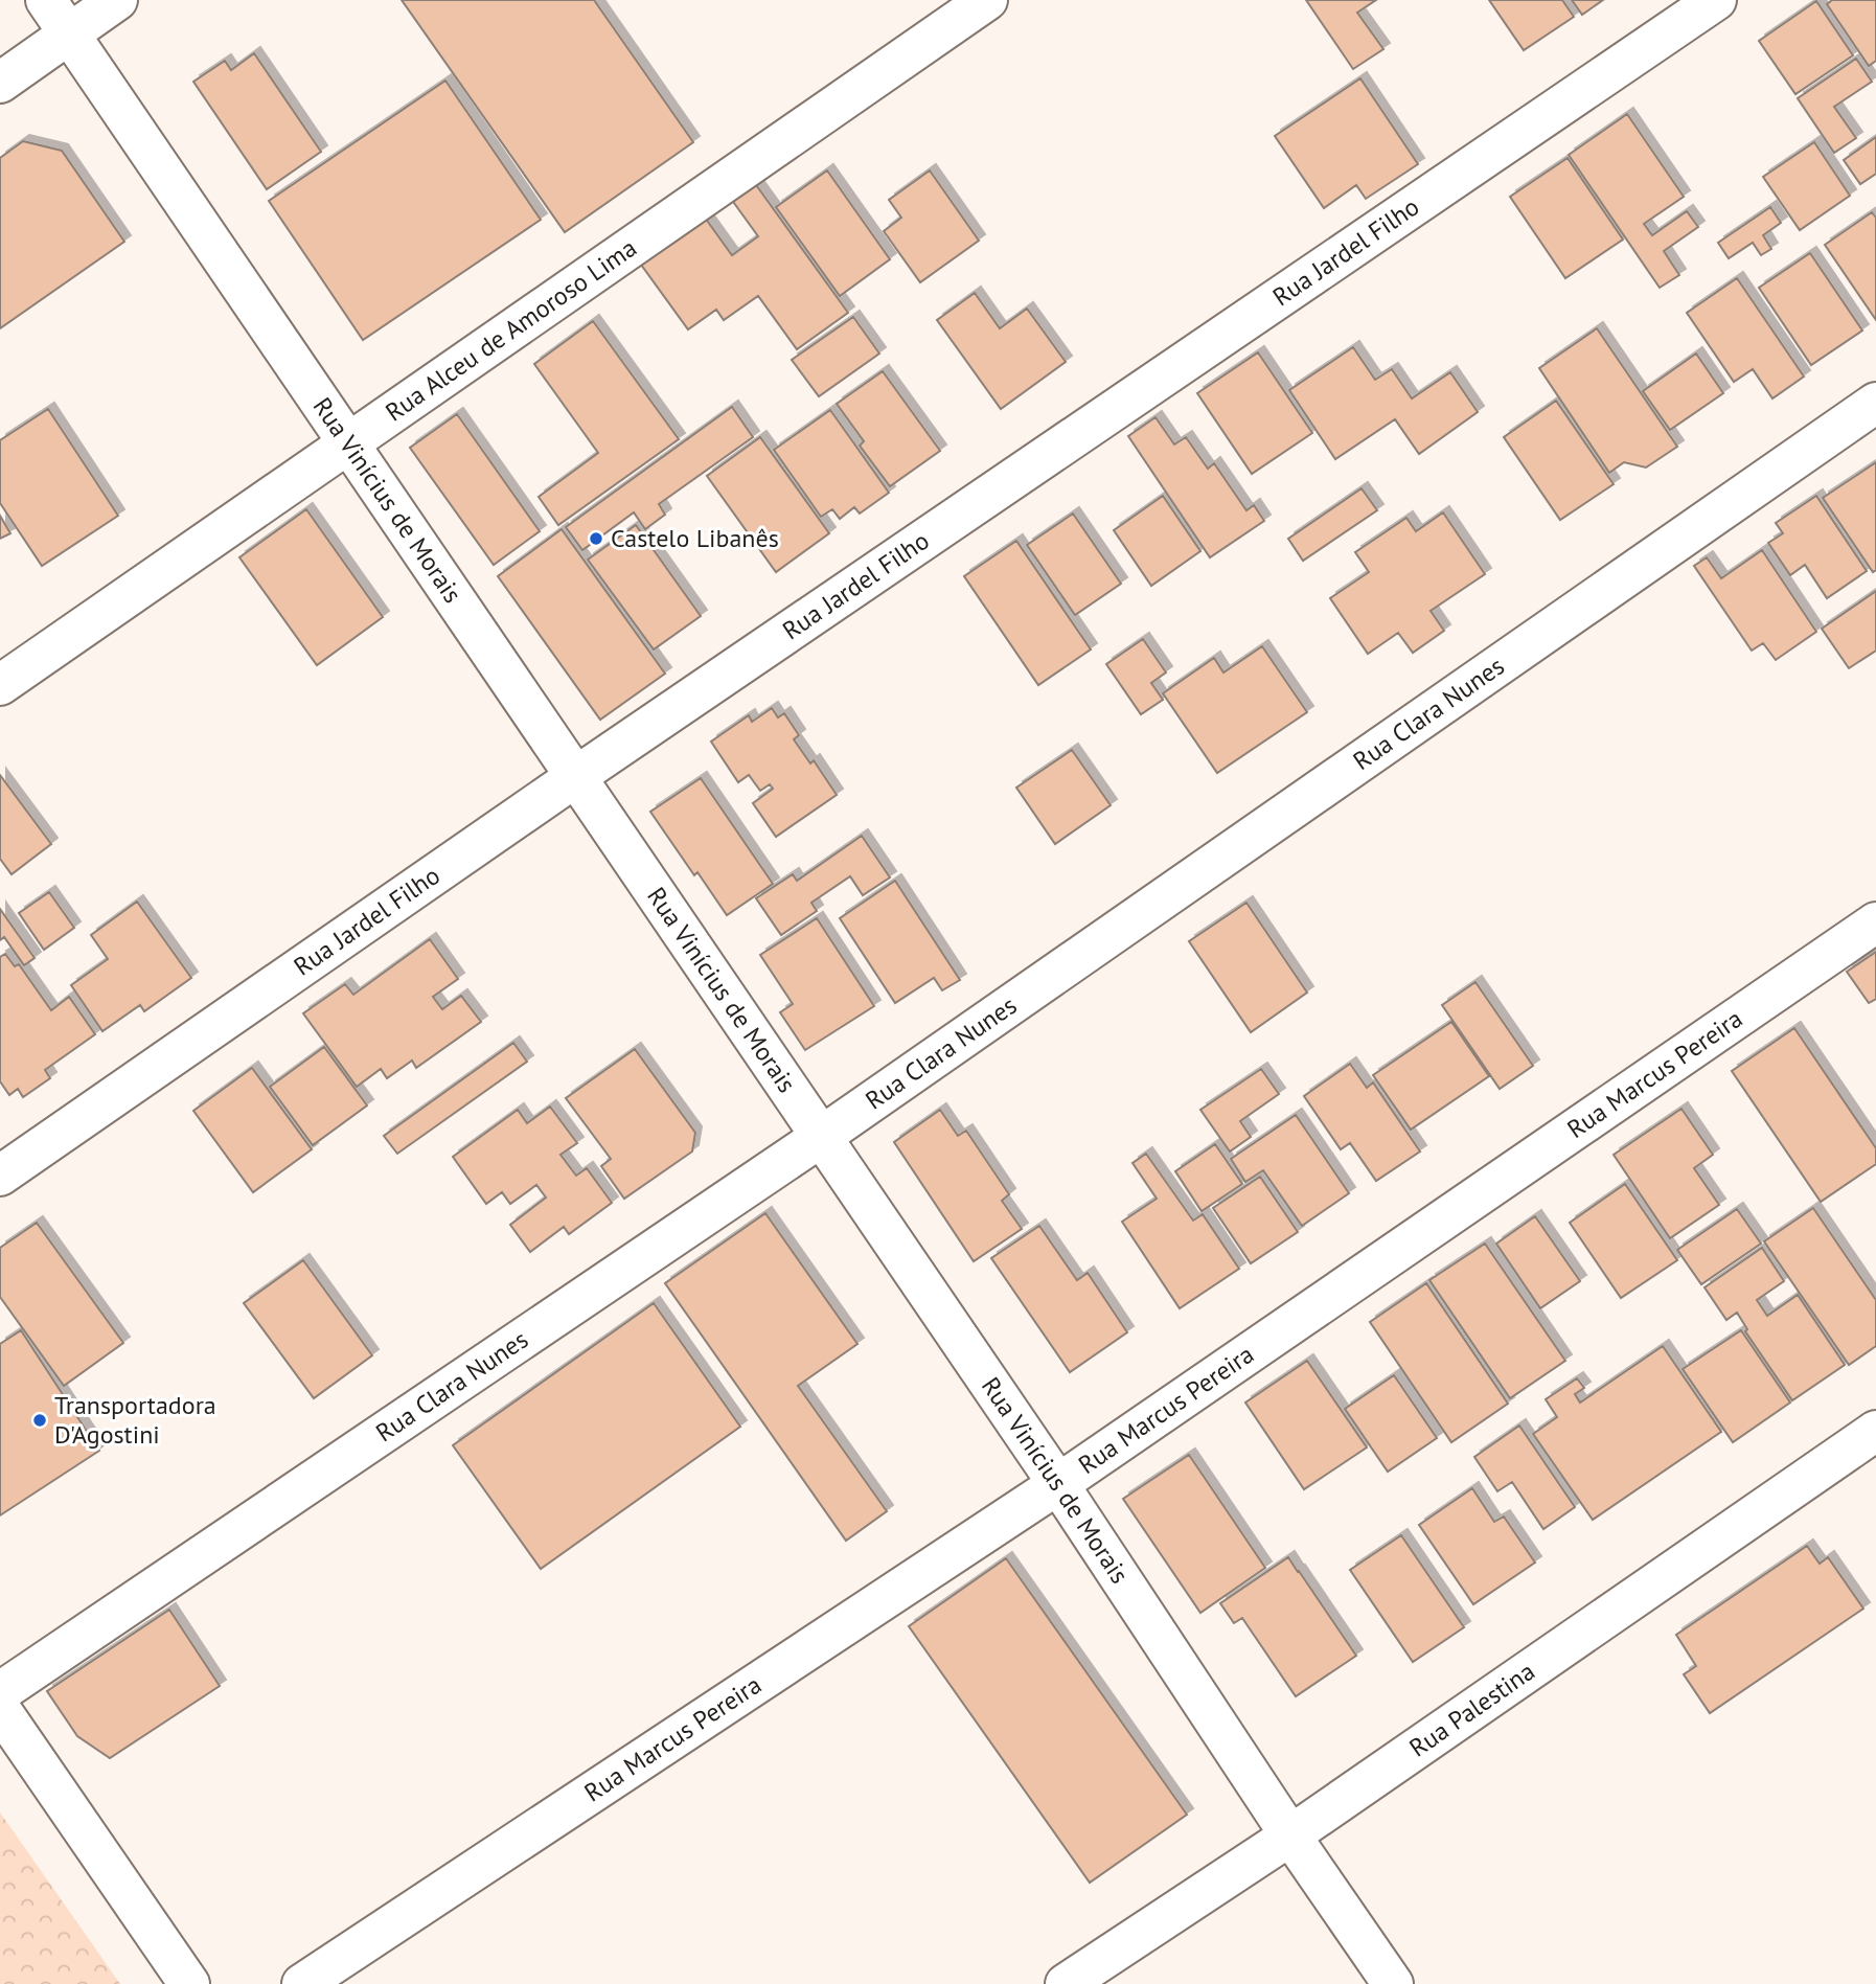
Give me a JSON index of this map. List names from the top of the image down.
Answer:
{
  "streets": {
    "street": [
      "Rua Jardel Filho",
      "Rua Alceu de Amoroso Lima",
      "Rua Vinícius de Morais",
      "Rua Clara Nunes",
      "Rua Marcus Pereira",
      "Rua Palestina"
    ]
  },
  "crossings": [
    ["Rua Jardel Filho", "Rua Vinícius de Morais"],
    ["Rua Alceu de Amoroso Lima", "Rua Vinícius de Morais"],
    ["Rua Vinícius de Morais", "Rua Clara Nunes"],
    ["Rua Vinícius de Morais", "Rua Marcus Pereira"],
    ["Rua Vinícius de Morais", "Rua Palestina"]
  ],
  "places": ["Castelo Libanês", "Transportadora D'Agostini"]
}
